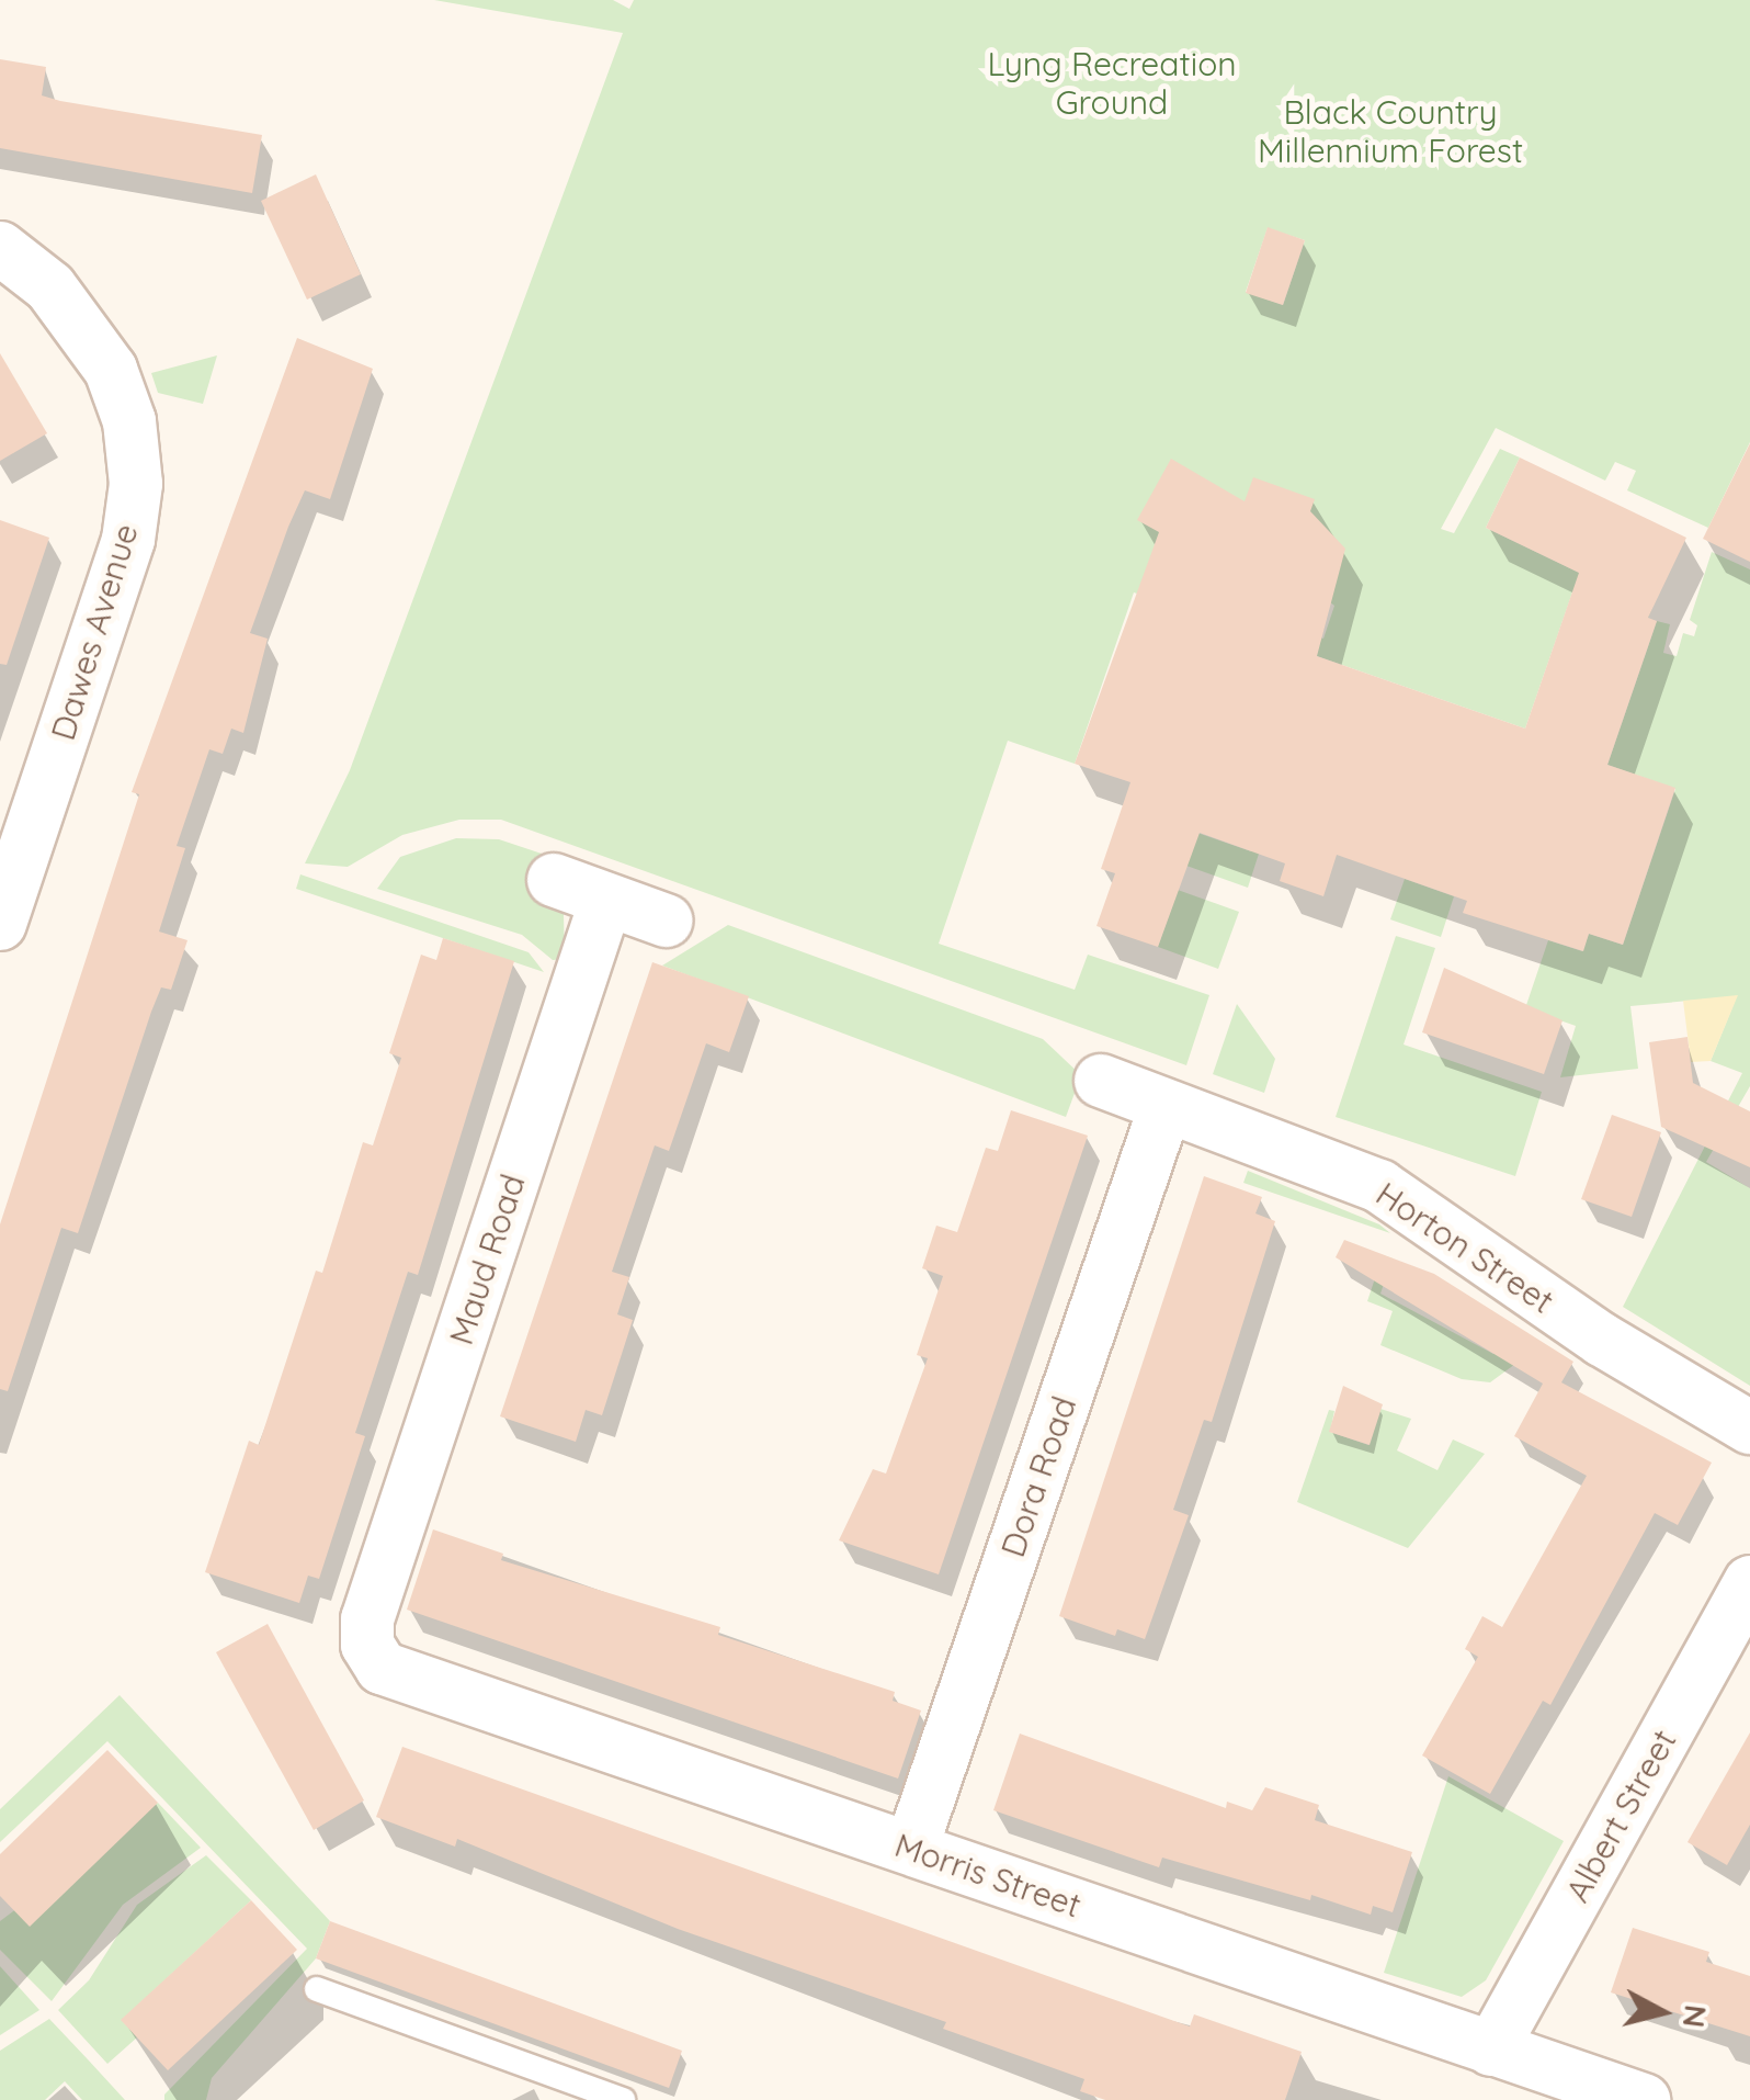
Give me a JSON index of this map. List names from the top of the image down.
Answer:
{
  "streets": {
    "street": [
      "Dawes Avenue",
      "Horton Street",
      "Maud Road",
      "Dora Road",
      "Albert Street",
      "Morris Street"
    ]
  },
  "crossings": [
    ["Horton Street", "Dora Road"],
    ["Maud Road", "Morris Street"],
    ["Dora Road", "Morris Street"],
    ["Albert Street", "Morris Street"]
  ],
  "parks": ["Lyng Recreation Ground", "Black Country Millennium Forest"],
  "north": "right"
}
